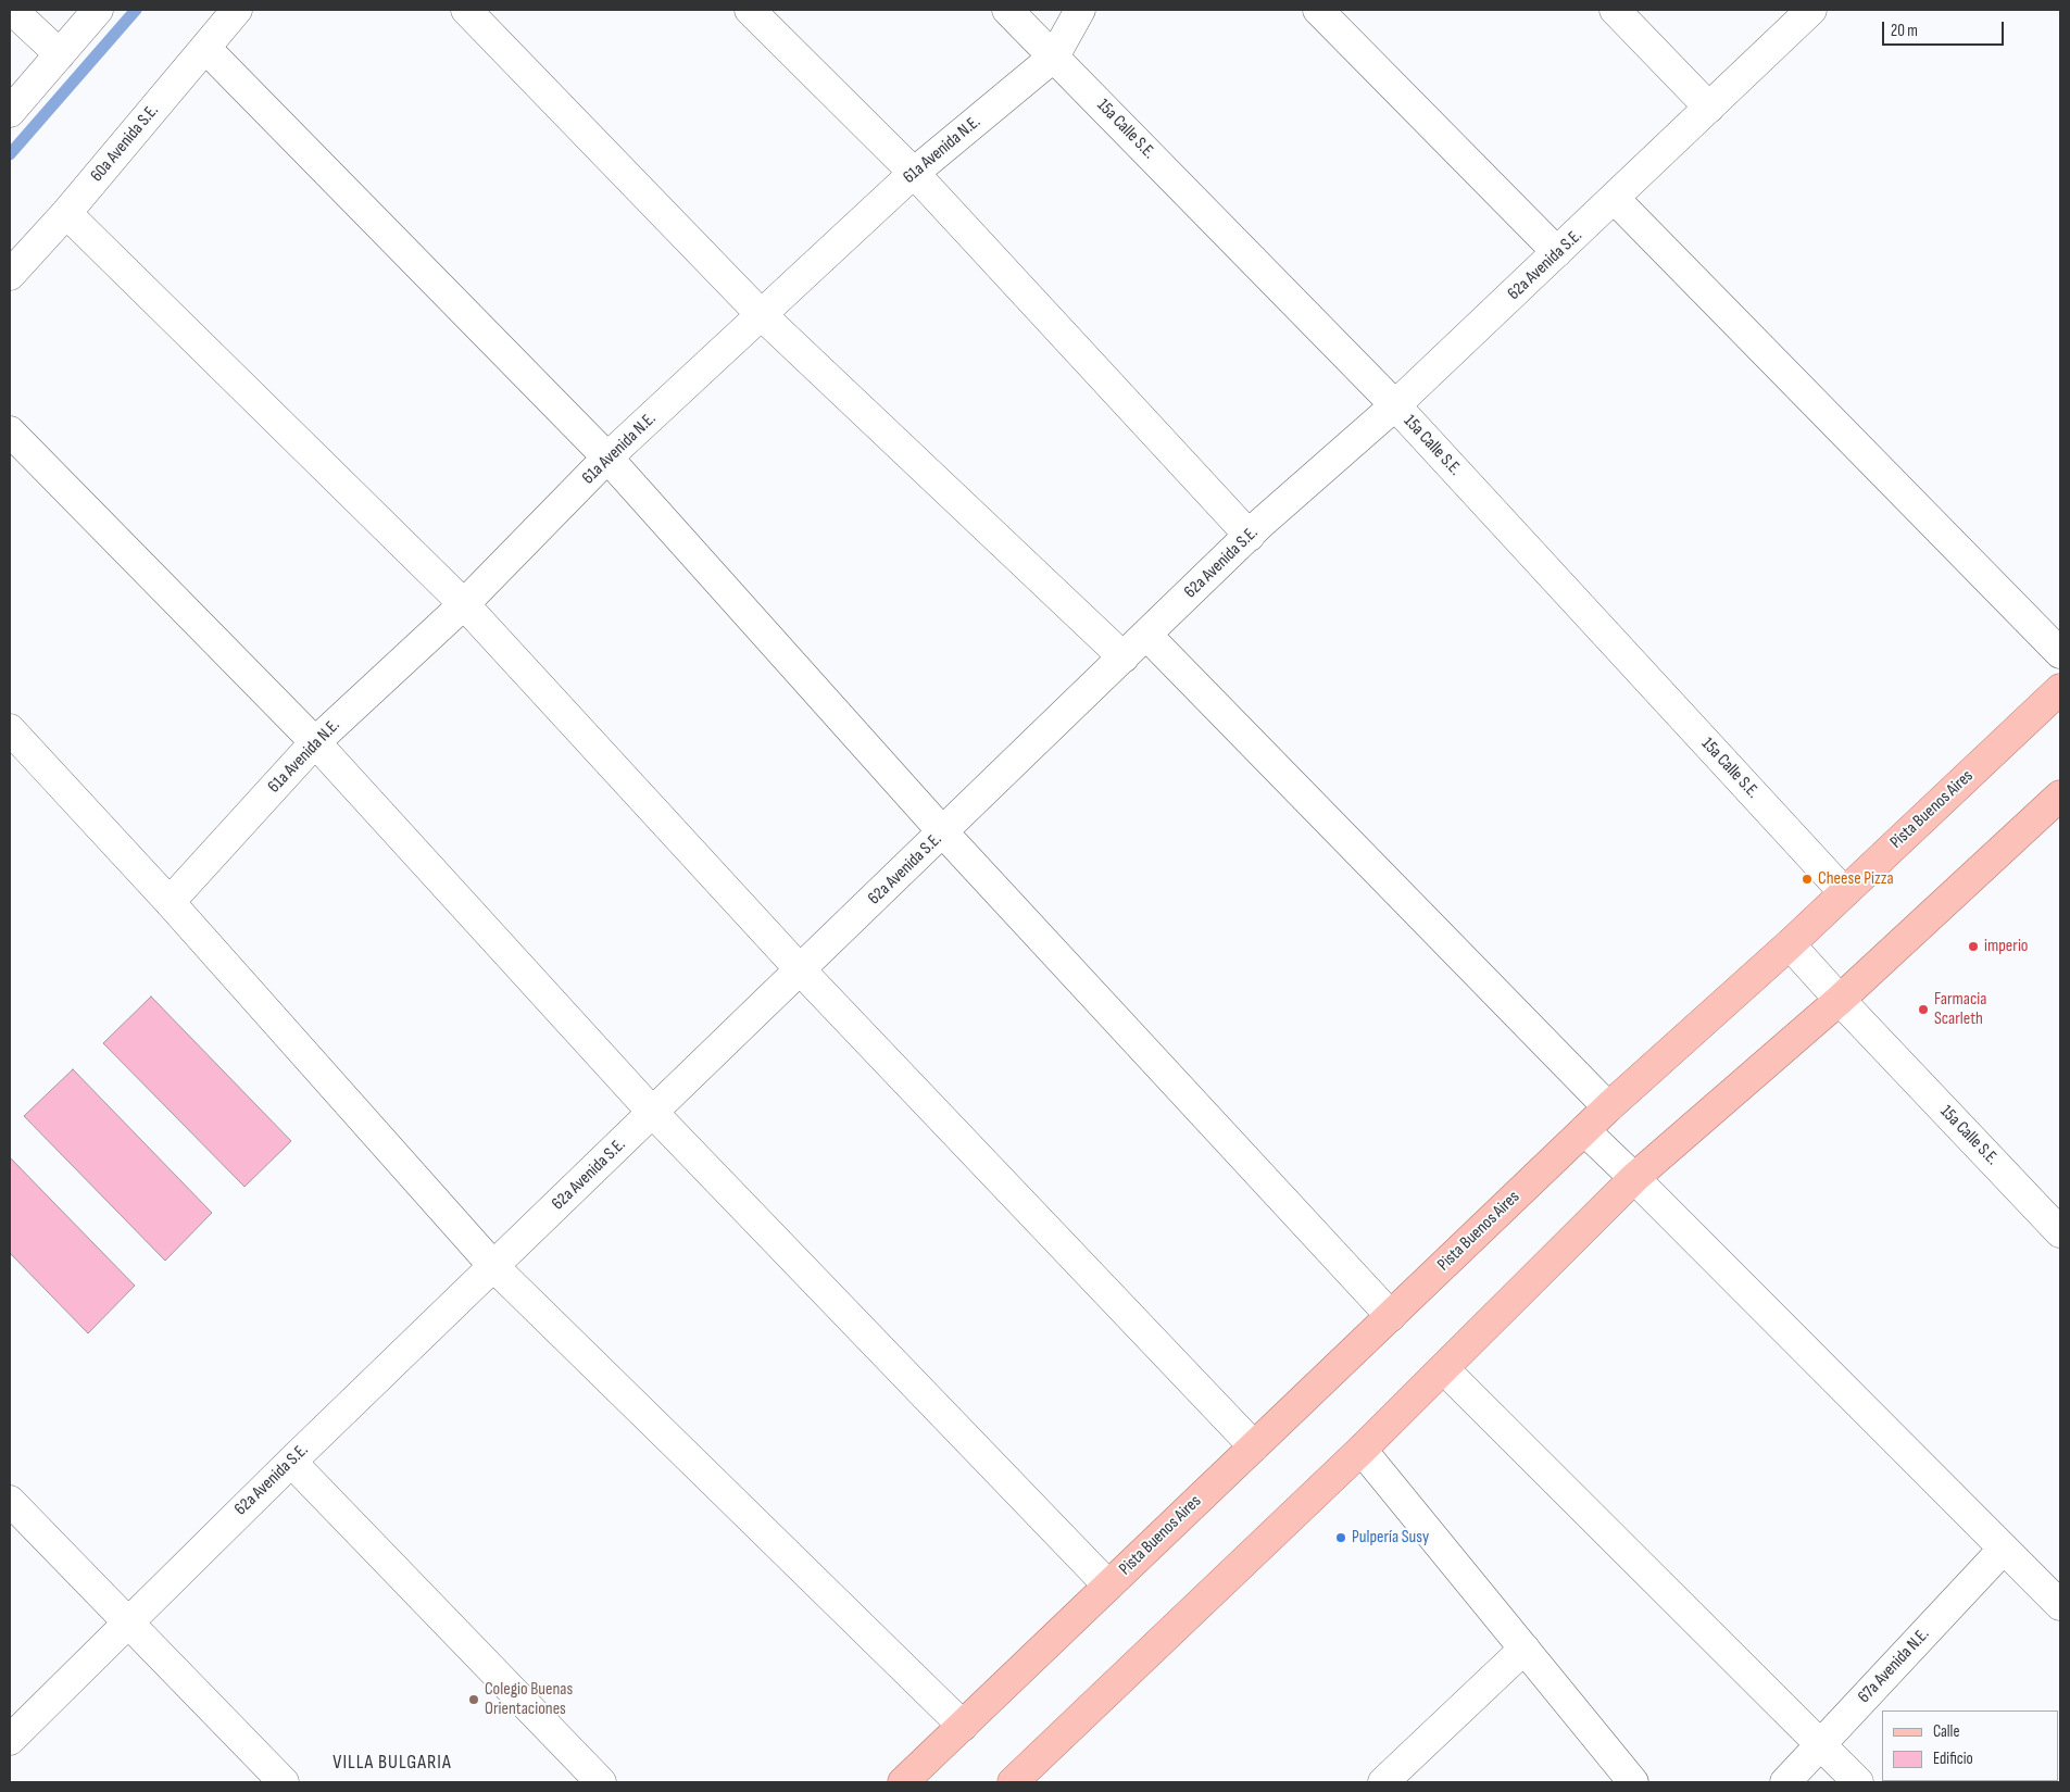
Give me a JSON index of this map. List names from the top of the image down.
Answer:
{
  "streets": {
    "main road": ["Pista Buenos Aires"],
    "street": [
      "15a Calle S.E.",
      "60a Avenida S.E.",
      "61a Avenida N.E.",
      "62a Avenida S.E.",
      "67a Avenida N.E."
    ]
  },
  "crossings": [
    ["15a Calle S.E.", "61a Avenida N.E."],
    ["15a Calle S.E.", "62a Avenida S.E."],
    ["15a Calle S.E.", "Pista Buenos Aires"]
  ],
  "districts": ["VILLA BULGARIA"],
  "places": [
    "Cheese Pizza",
    "imperio",
    "Farmacia Scarleth",
    "Pulpería Susy",
    "Colegio Buenas Orientaciones"
  ],
  "legend": ["Calle", "Edificio"],
  "scale_bar": "20 m"
}
